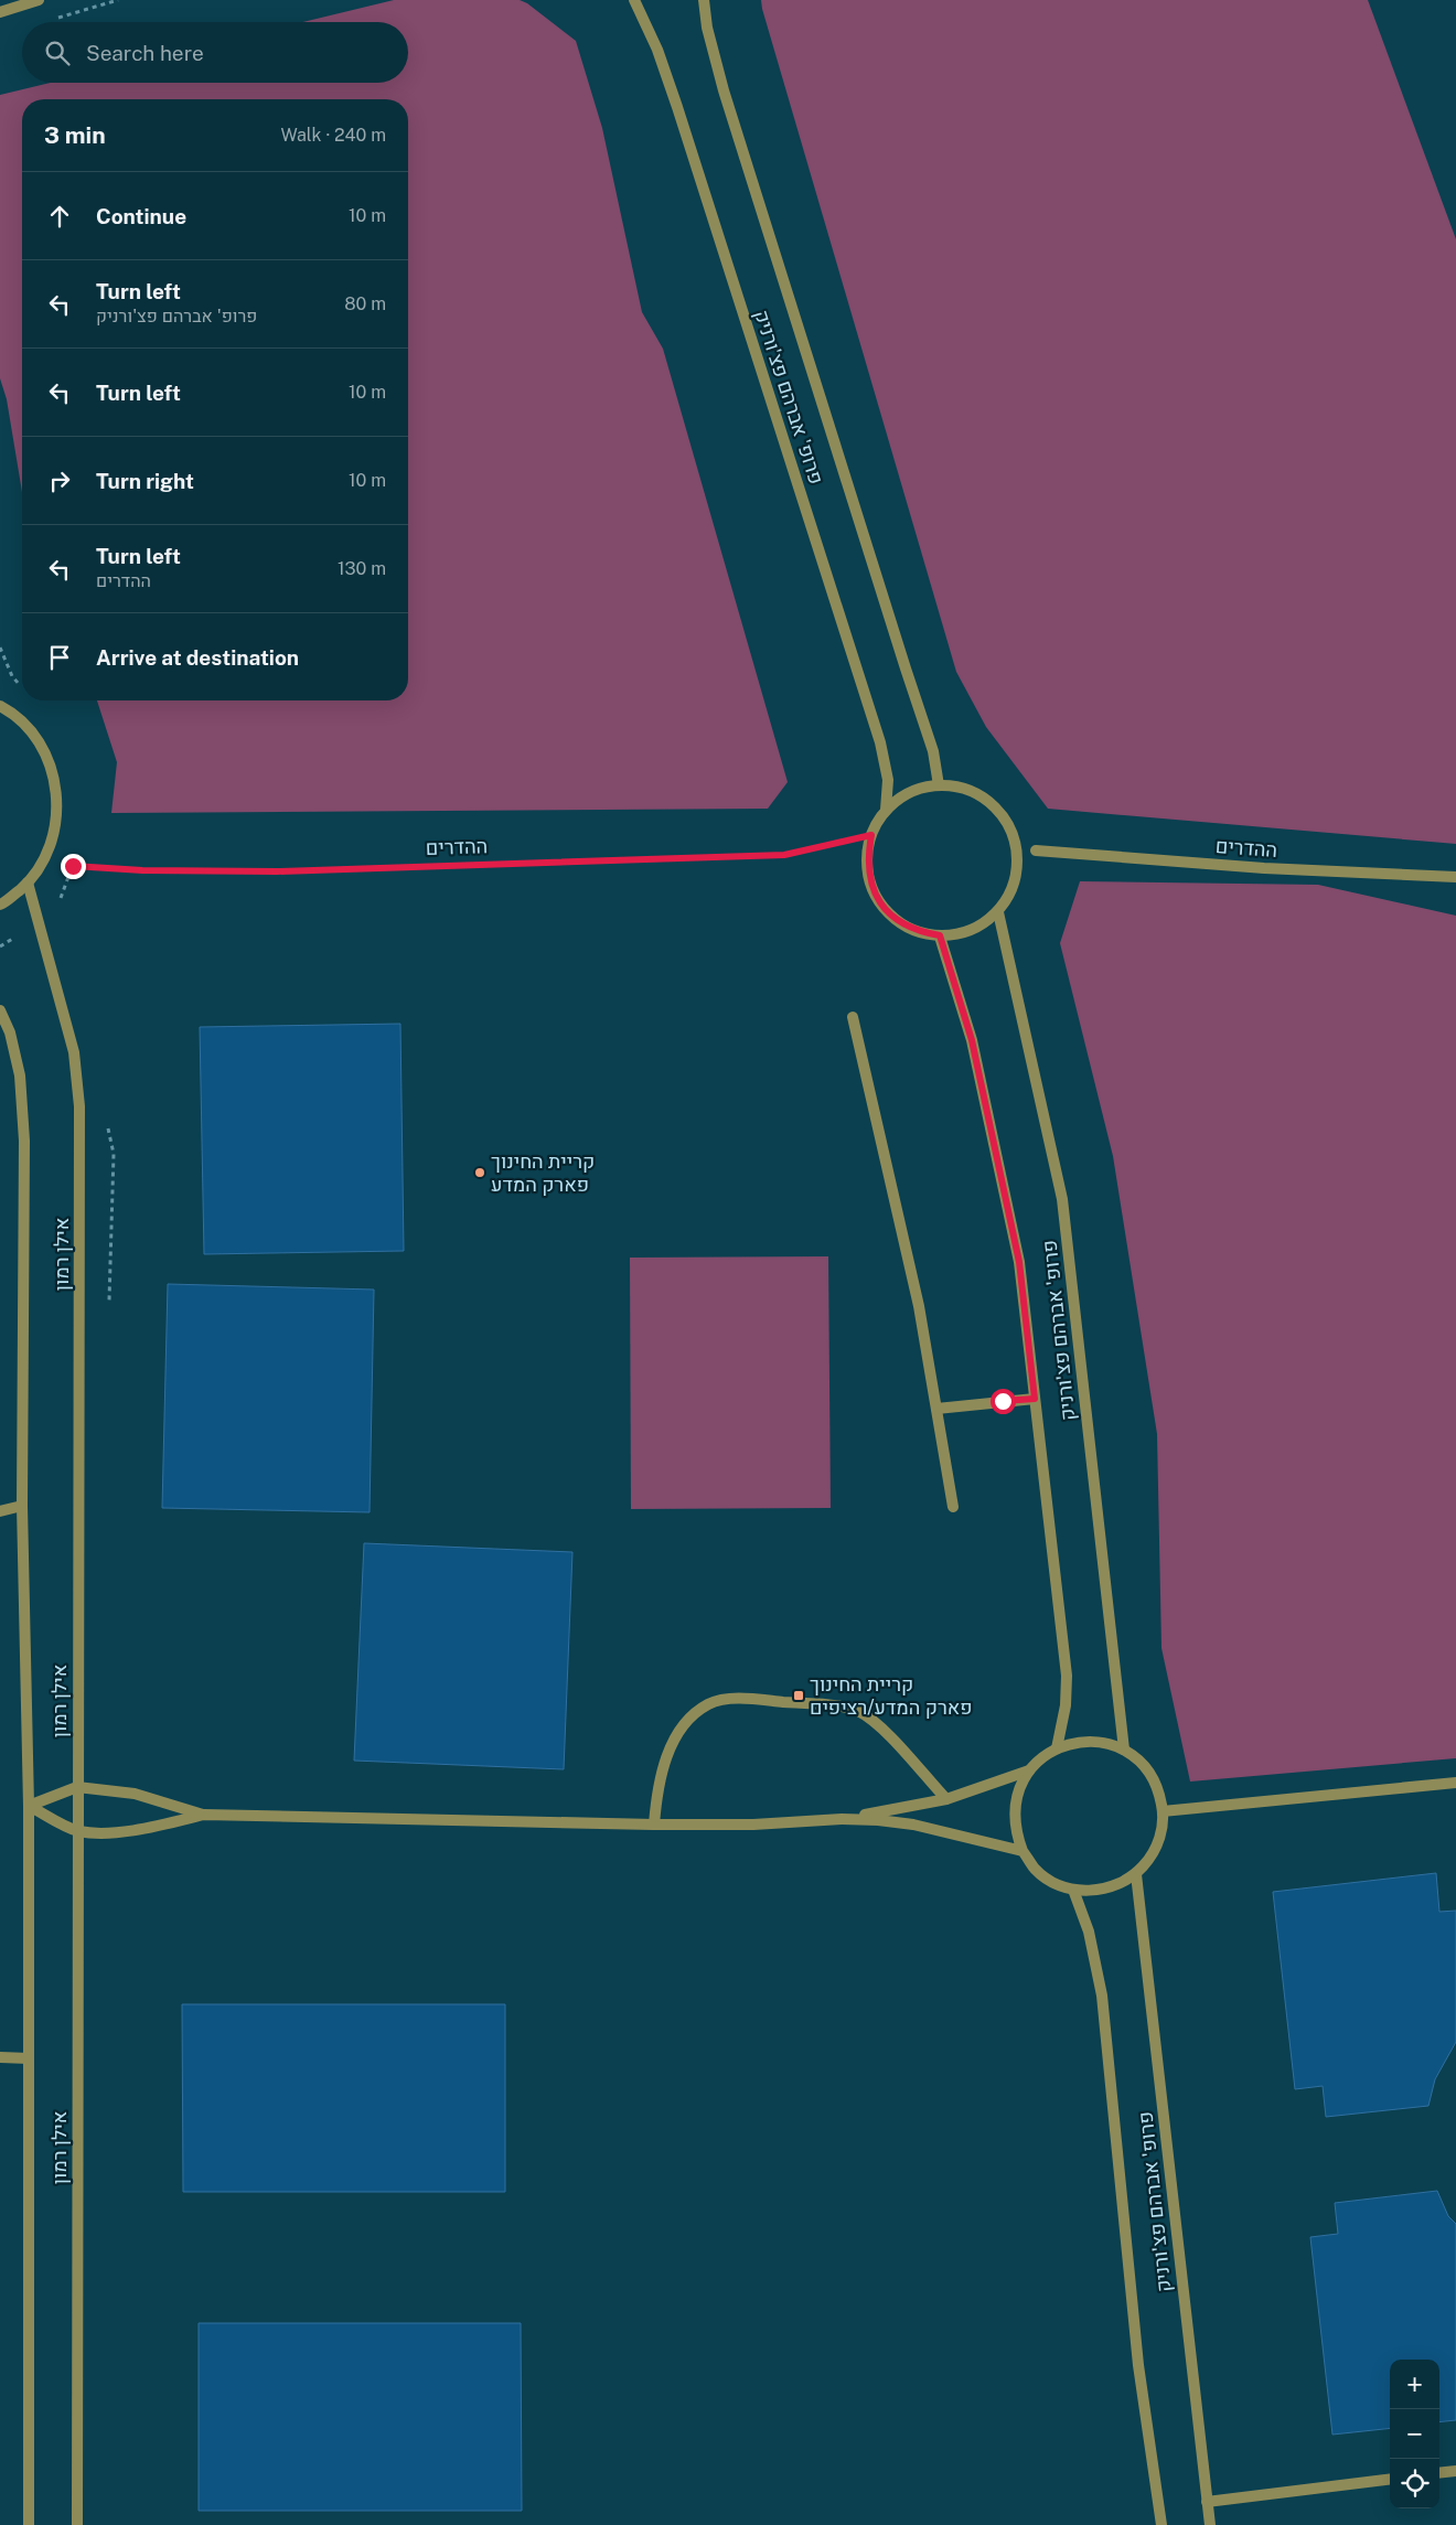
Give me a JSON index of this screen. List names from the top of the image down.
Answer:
{
  "streets": {
    "street": ["פרופ' אברהם פצ'ורניק", "ההדרים", "אילן רמון"]
  },
  "crossings": [
    ["פרופ' אברהם פצ'ורניק", "ההדרים"]
  ],
  "places": {
    "other": ["קריית החינוך פארק המדע"],
    "transit": ["קריית החינוך פארק המדע/רציפים"]
  },
  "page": {
    "search": "Search here",
    "heading": ["3 min", "Walk · 240 m"],
    "list": [
      ["Continue", "10 m"],
      ["Turn left", "פרופ' אברהם פצ'ורניק", "80 m"],
      ["Turn left", "10 m"],
      ["Turn right", "10 m"],
      ["Turn left", "ההדרים", "130 m"],
      "Arrive at destination"
    ],
    "map_buttons": ["+", "−"]
  }
}
